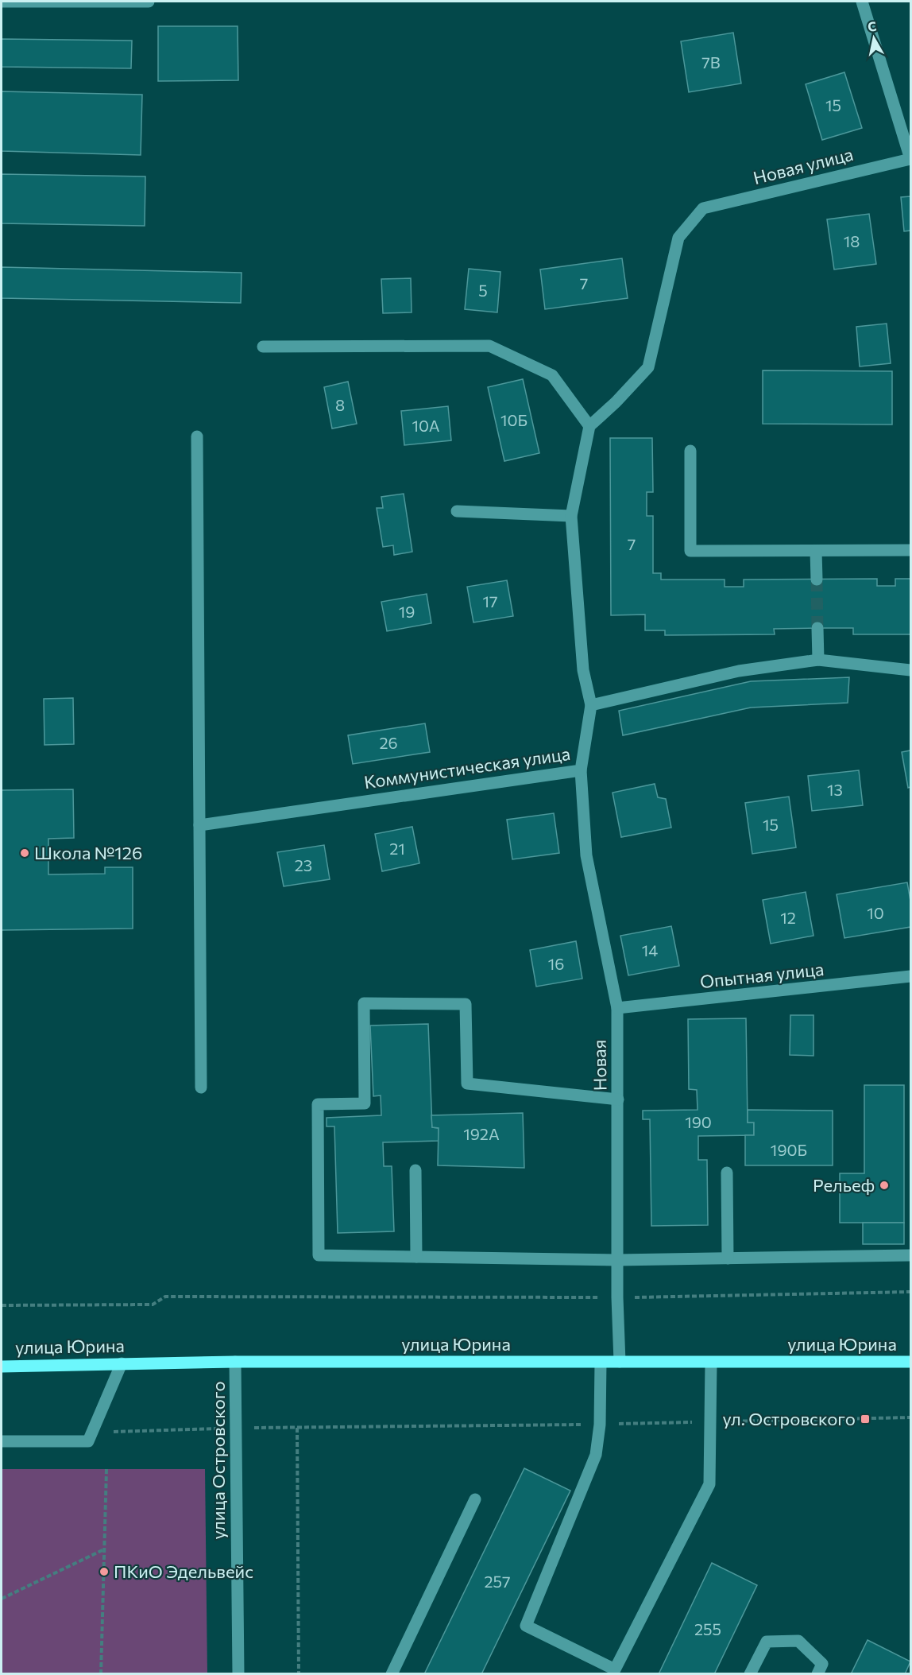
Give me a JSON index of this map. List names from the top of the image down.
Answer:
{
  "streets": {
    "main road": ["улица Юрина"],
    "street": [
      "Новая улица",
      "Коммунистическая улица",
      "Опытная улица",
      "Новая",
      "улица Островского"
    ]
  },
  "crossings": [
    ["Коммунистическая улица", "Новая"],
    ["Опытная улица", "Новая"],
    ["Новая", "улица Юрина"],
    ["улица Юрина", "улица Островского"]
  ],
  "places": {
    "other": ["Школа №126", "Рельеф", "ПКиО Эдельвейс"],
    "transit": ["ул. Островского"]
  },
  "house_numbers": [
    "7В",
    "15",
    "18",
    "7",
    "5",
    "8",
    "10Б",
    "10А",
    "7",
    "17",
    "19",
    "26",
    "13",
    "15",
    "21",
    "23",
    "10",
    "12",
    "14",
    "16",
    "190",
    "192А",
    "190Б",
    "257",
    "255"
  ],
  "north": "top"
}
